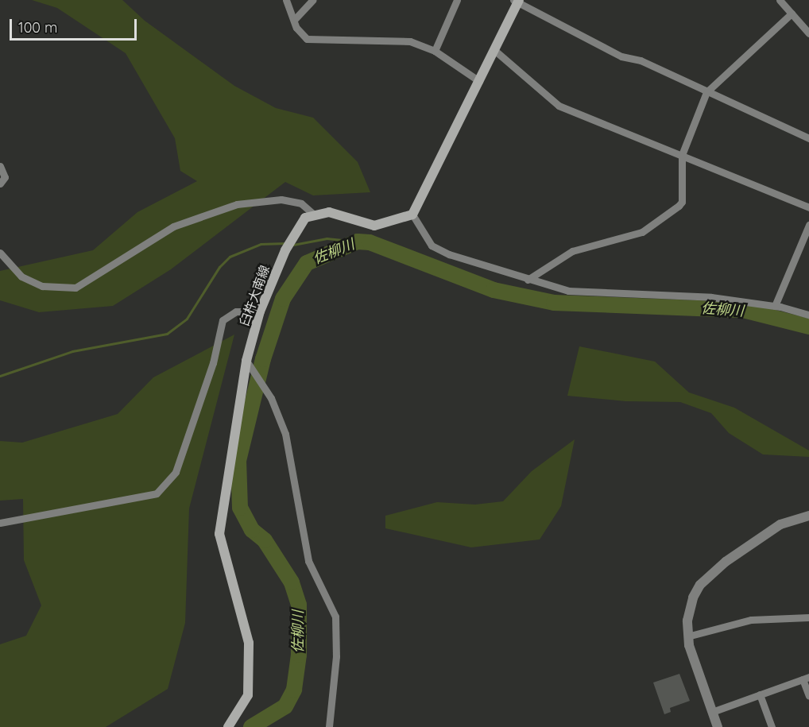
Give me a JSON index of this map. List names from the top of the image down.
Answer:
{
  "streets": {
    "main road": ["臼杵大南線"]
  },
  "water": ["佐柳川"],
  "scale_bar": "100 m"
}
